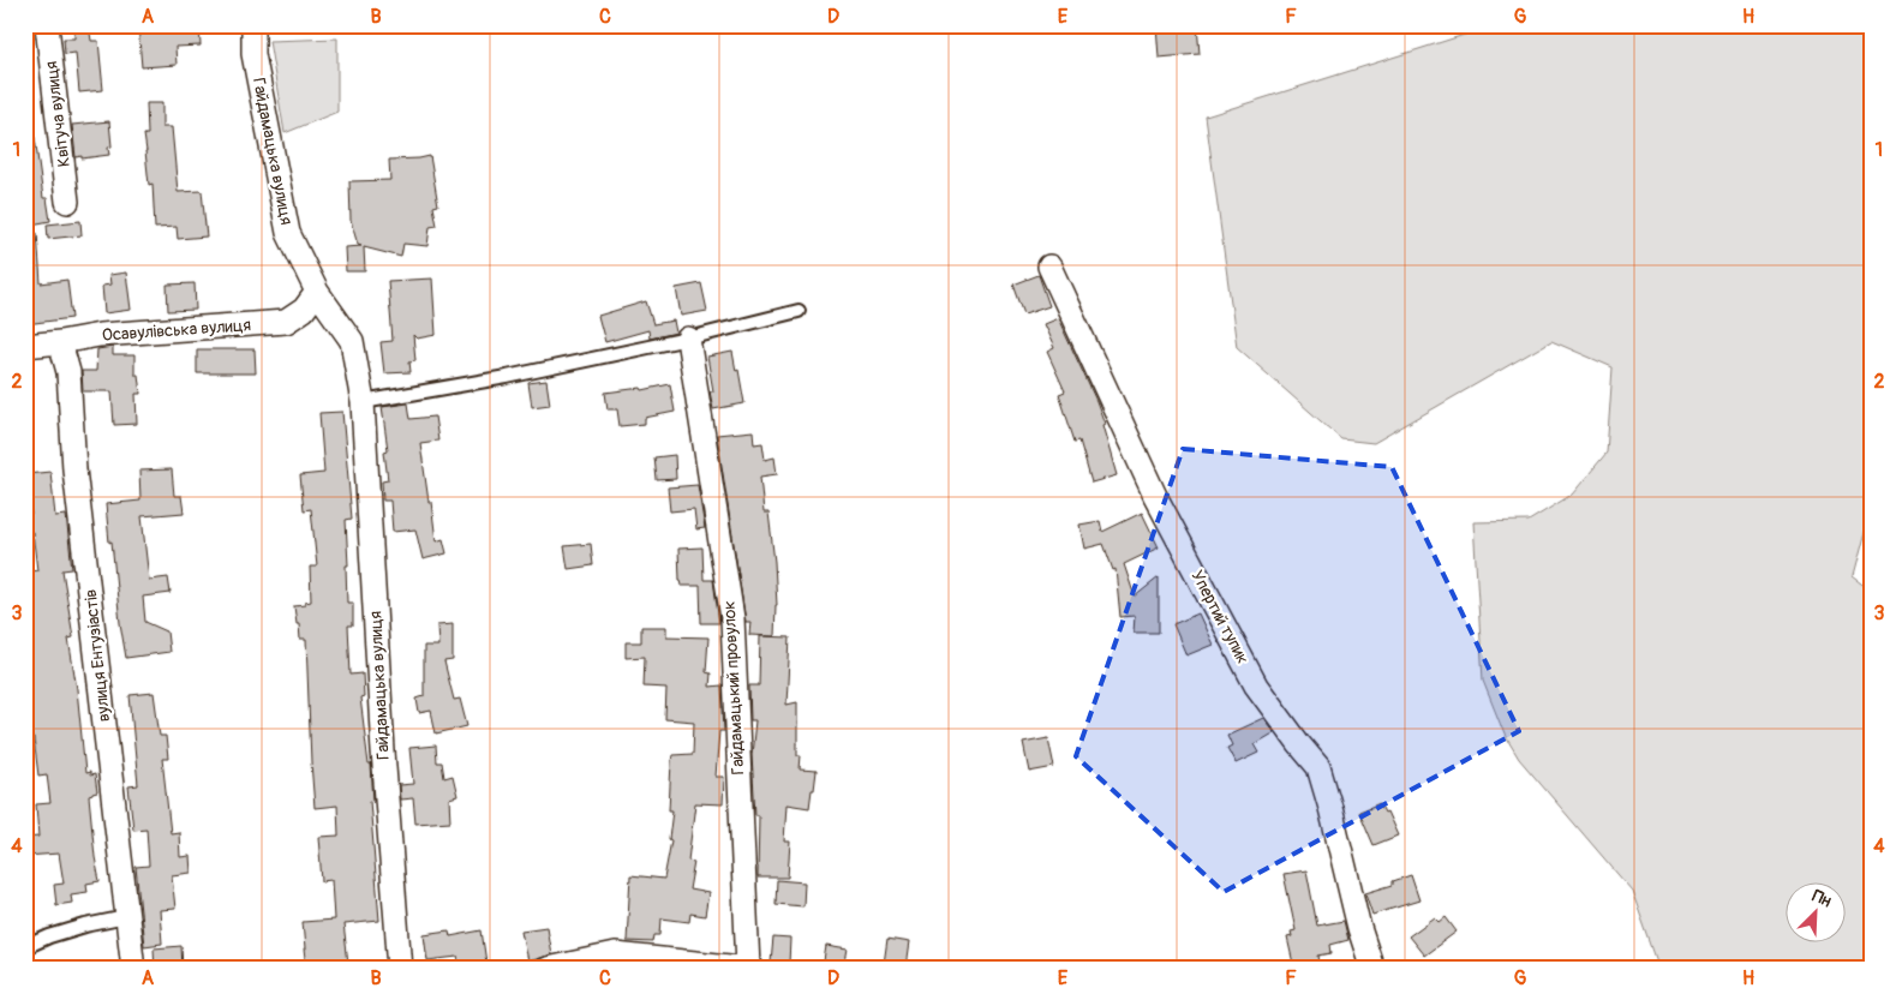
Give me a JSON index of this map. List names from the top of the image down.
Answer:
{
  "streets": {
    "street": [
      "Квітуча вулиця",
      "Гайдамацька вулиця",
      "Осавулівська вулиця",
      "Упертий тупик",
      "вулиця Ентузіастів",
      "Гайдамацький провулок"
    ]
  },
  "crossings": [
    ["Гайдамацька вулиця", "Осавулівська вулиця"],
    ["Осавулівська вулиця", "вулиця Ентузіастів"]
  ],
  "north": "top right",
  "grid": {
    "columns": [
      "A",
      "B",
      "C",
      "D",
      "E",
      "F",
      "G",
      "H"
    ],
    "rows": [
      "1",
      "2",
      "3",
      "4"
    ]
  }
}
